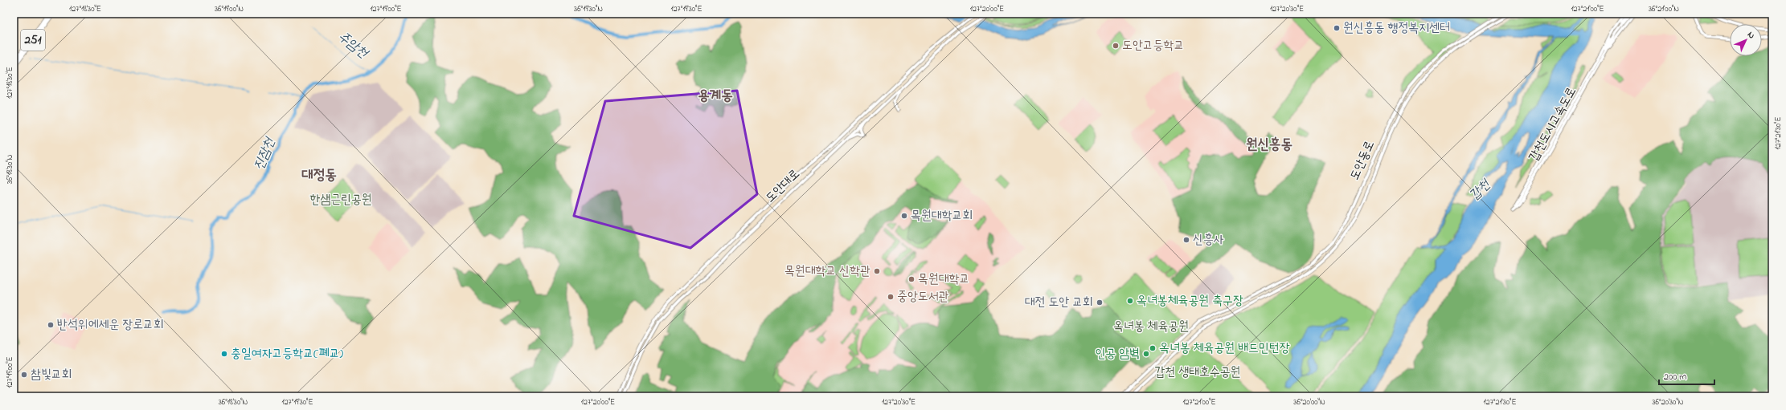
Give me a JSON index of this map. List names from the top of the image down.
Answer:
{
  "streets": {
    "highway": ["251"],
    "main road": ["갑천도시고속도로", "도안동로", "도안대로"]
  },
  "districts": ["용계동", "원신흥동", "대정동"],
  "water": ["주암천", "진잠천", "갑천"],
  "parks": ["한샘근린공원", "옥녀봉 체육공원", "갑천 생태호수공원"],
  "places": [
    "원신흥동 행정복지센터",
    "도안고등학교",
    "목원대학교회",
    "신흥사",
    "목원대학교 신학관",
    "목원대학교",
    "중앙도서관",
    "옥녀봉체육공원 축구장",
    "대전 도안 교회",
    "반석위에세운 장로교회",
    "옥녀봉 체육공원 배드민턴장",
    "충일여자고등학교(폐교)",
    "인공 암벽",
    "참빛교회"
  ],
  "scale_bar": "200 m",
  "north": "top right",
  "coordinates": [
    "127°18'30\"E",
    "36°19'00\"N",
    "127°19'00\"E",
    "36°19'30\"N",
    "127°19'30\"E",
    "127°20'00\"E",
    "127°20'30\"E",
    "127°21'00\"E",
    "36°21'00\"N",
    "127°21'30\"E",
    "36°18'30\"N",
    "36°20'00\"N",
    "36°20'30\"N"
  ]
}
